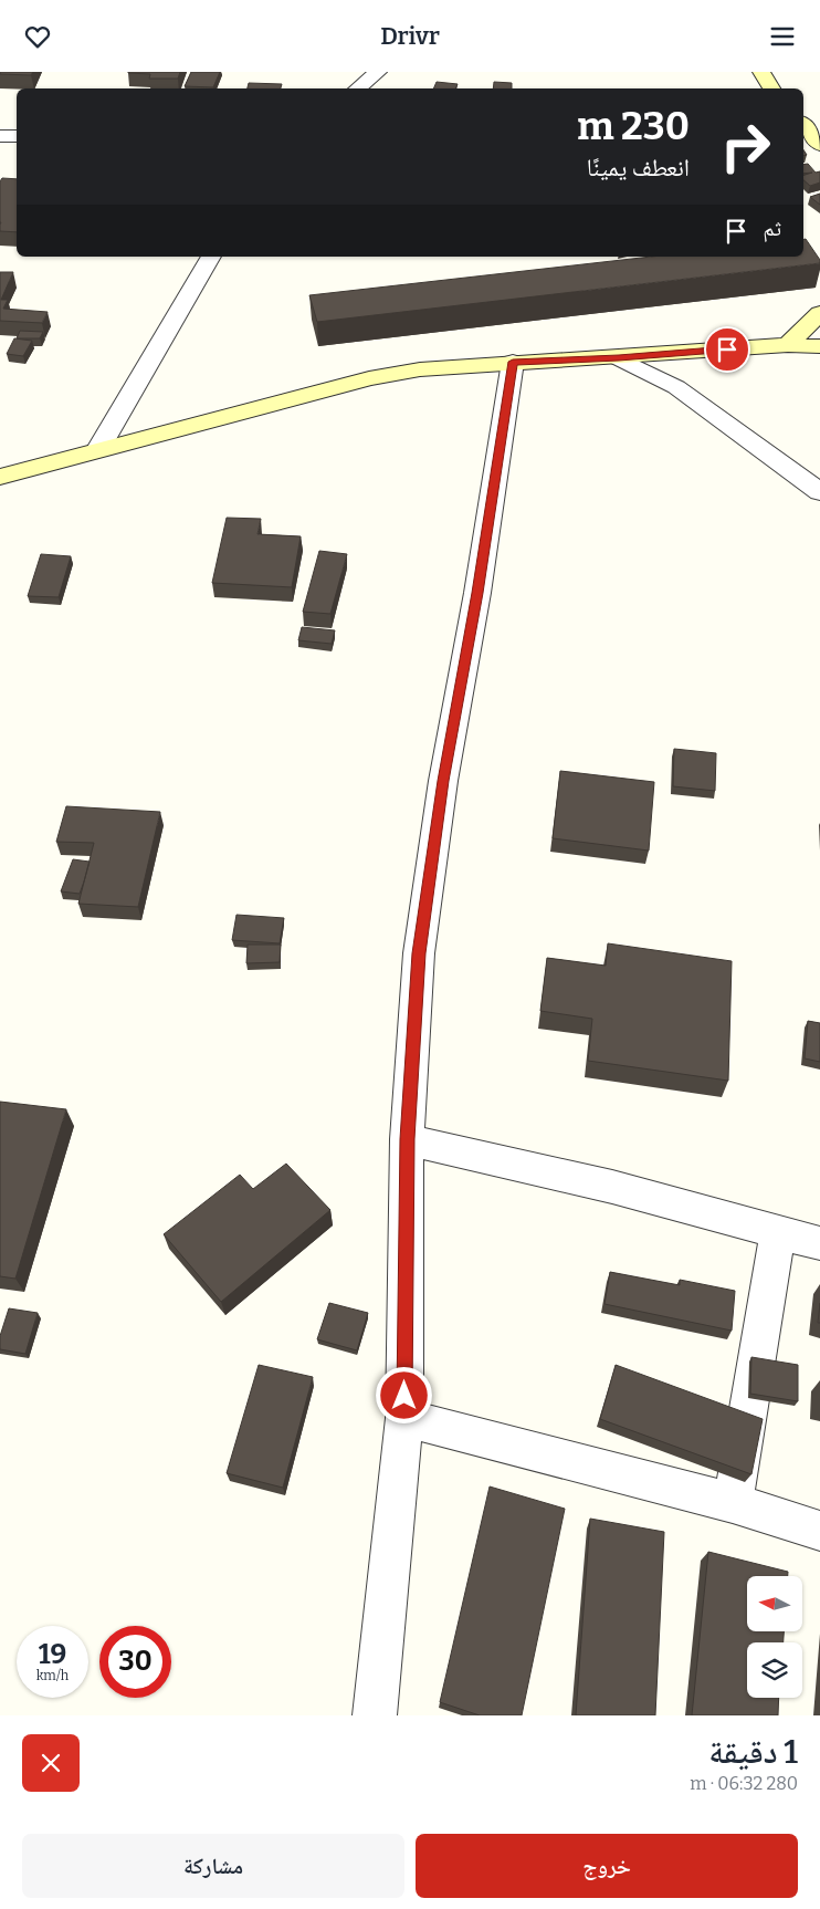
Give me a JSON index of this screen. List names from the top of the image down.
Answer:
{
  "north": "left",
  "page": {
    "header": "Drivr",
    "turn": ["230 m", "انعطف يمينًا"],
    "then": "ثم",
    "speed": "19 km/h",
    "limit": "30",
    "heading": ["1 دقيقة", "280 m · 06:32"],
    "buttons": ["خروج", "مشاركة"]
  }
}
